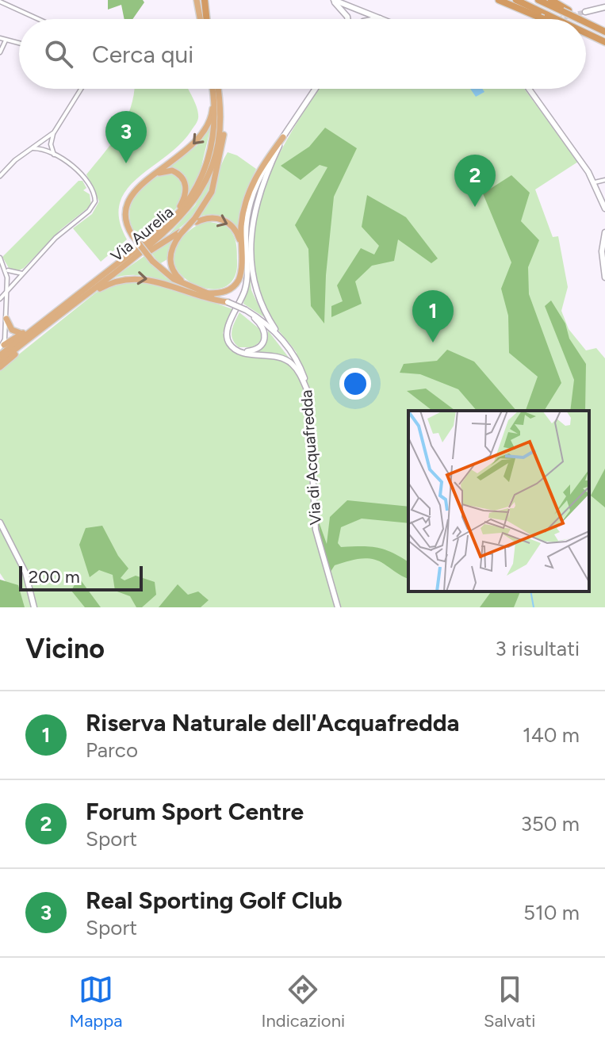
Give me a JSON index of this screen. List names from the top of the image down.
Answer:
{
  "streets": {
    "highway": ["Via Aurelia"],
    "street": ["Via di Acquafredda"]
  },
  "scale_bar": "200 m",
  "page": {
    "search": "Cerca qui",
    "pins": ["3", "2", "1"],
    "scale": "200 m",
    "heading": ["Vicino", "3 risultati"],
    "list": [
      {
        "mark": "1",
        "name": "Riserva Naturale dell'Acquafredda",
        "note": "Parco",
        "value": "140 m"
      },
      {
        "mark": "2",
        "name": "Forum Sport Centre",
        "note": "Sport",
        "value": "350 m"
      },
      {
        "mark": "3",
        "name": "Real Sporting Golf Club",
        "note": "Sport",
        "value": "510 m"
      }
    ],
    "nav": ["Mappa", "Indicazioni", "Salvati"]
  }
}
